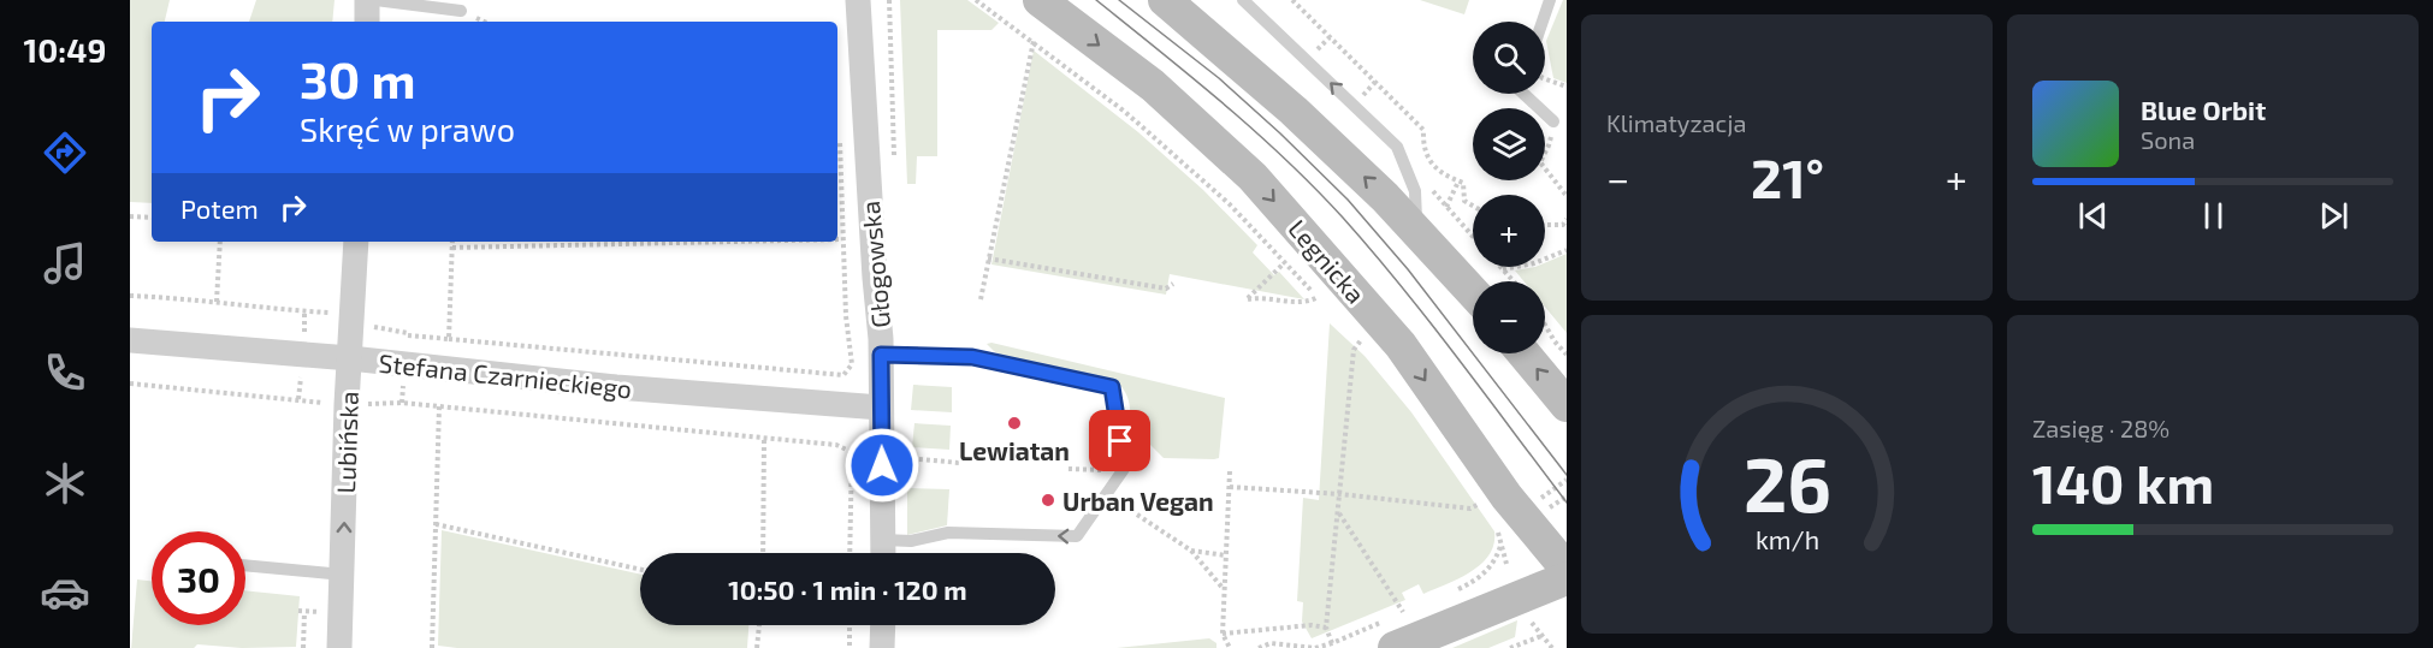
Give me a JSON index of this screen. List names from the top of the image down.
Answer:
{
  "streets": {
    "main road": ["Legnicka"],
    "street": ["Głogowska", "Stefana Czarnieckiego", "Lubińska"]
  },
  "crossings": [
    ["Głogowska", "Stefana Czarnieckiego"],
    ["Stefana Czarnieckiego", "Lubińska"]
  ],
  "one_way": ["Lubińska"],
  "places": ["Lewiatan", "Urban Vegan"],
  "page": {
    "tabs": "10:49",
    "tile": [
      "Klimatyzacja",
      ["Zasięg · 28%", "140 km"]
    ],
    "map_buttons": ["+", "−"],
    "turn": ["30 m", "Skręć w prawo"],
    "song": ["Blue Orbit", "Sona"],
    "heat": ["−", "21°", "+"],
    "then": "Potem",
    "limit": "30",
    "trip": "10:50 · 1 min · 120 m",
    "gauge": ["26", "km/h"]
  }
}
